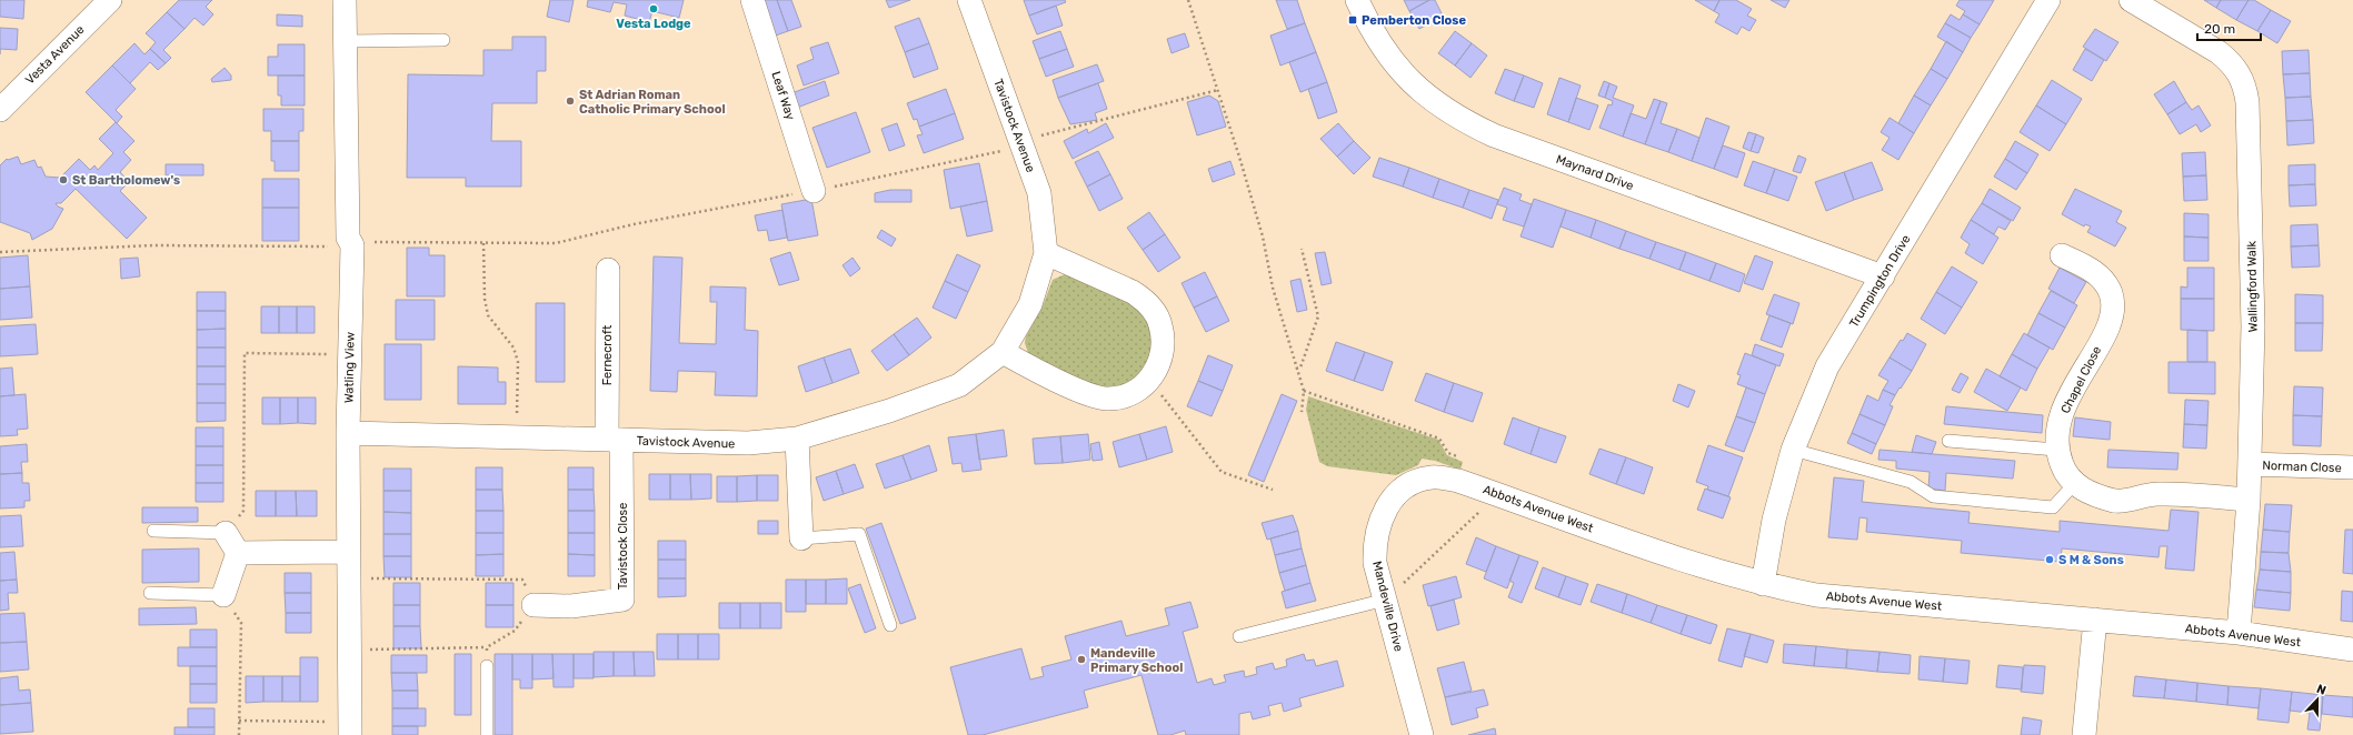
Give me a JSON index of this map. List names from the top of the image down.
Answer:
{
  "streets": {
    "street": [
      "Vesta Avenue",
      "Leaf Way",
      "Tavistock Avenue",
      "Maynard Drive",
      "Trumpington Drive",
      "Wallingford Walk",
      "Fernecroft",
      "Watling View",
      "Chapel Close",
      "Norman Close",
      "Abbots Avenue West",
      "Tavistock Close",
      "Mandeville Drive"
    ]
  },
  "crossings": [
    ["Tavistock Avenue", "Fernecroft"],
    ["Tavistock Avenue", "Watling View"],
    ["Tavistock Avenue", "Tavistock Close"],
    ["Maynard Drive", "Trumpington Drive"],
    ["Trumpington Drive", "Abbots Avenue West"],
    ["Wallingford Walk", "Chapel Close"],
    ["Wallingford Walk", "Norman Close"],
    ["Wallingford Walk", "Abbots Avenue West"],
    ["Fernecroft", "Tavistock Close"],
    ["Abbots Avenue West", "Mandeville Drive"]
  ],
  "places": {
    "other": [
      "Vesta Lodge",
      "St Adrian Roman Catholic Primary School",
      "St Bartholomew's",
      "S M & Sons",
      "Mandeville Primary School"
    ],
    "transit": ["Pemberton Close"]
  },
  "scale_bar": "20 m",
  "north": "top"
}
